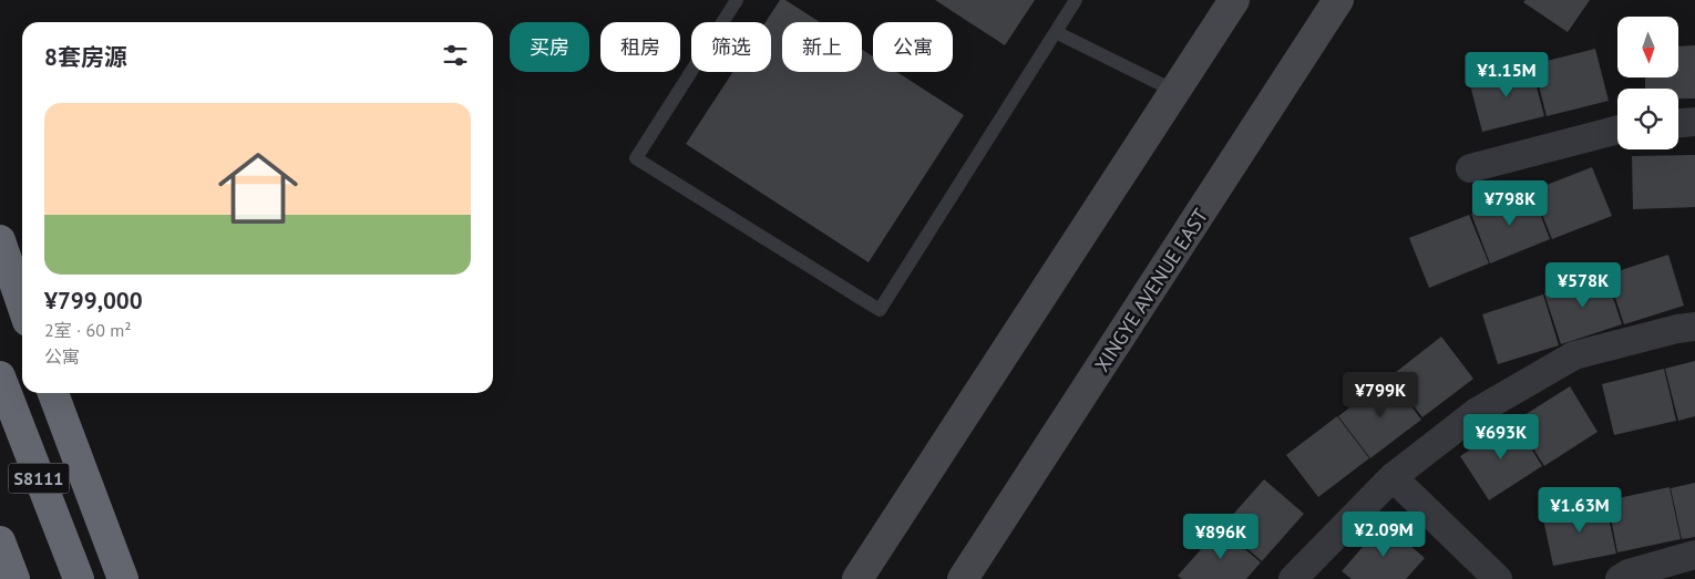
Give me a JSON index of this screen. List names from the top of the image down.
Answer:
{
  "streets": {
    "highway": ["S8111"],
    "main road": ["XINGYE AVENUE EAST"]
  },
  "north": "bottom",
  "page": {
    "chip": [
      "买房",
      "租房",
      "筛选",
      "新上",
      "公寓"
    ],
    "heading": "8套房源",
    "price": [
      "¥1.15M",
      "¥798K",
      "¥578K",
      "¥799K",
      "¥693K",
      "¥1.63M",
      "¥2.09M",
      "¥896K"
    ],
    "list": [
      {
        "name": "¥799,000",
        "note": "2室 · 60 m² · 公寓"
      }
    ]
  }
}
